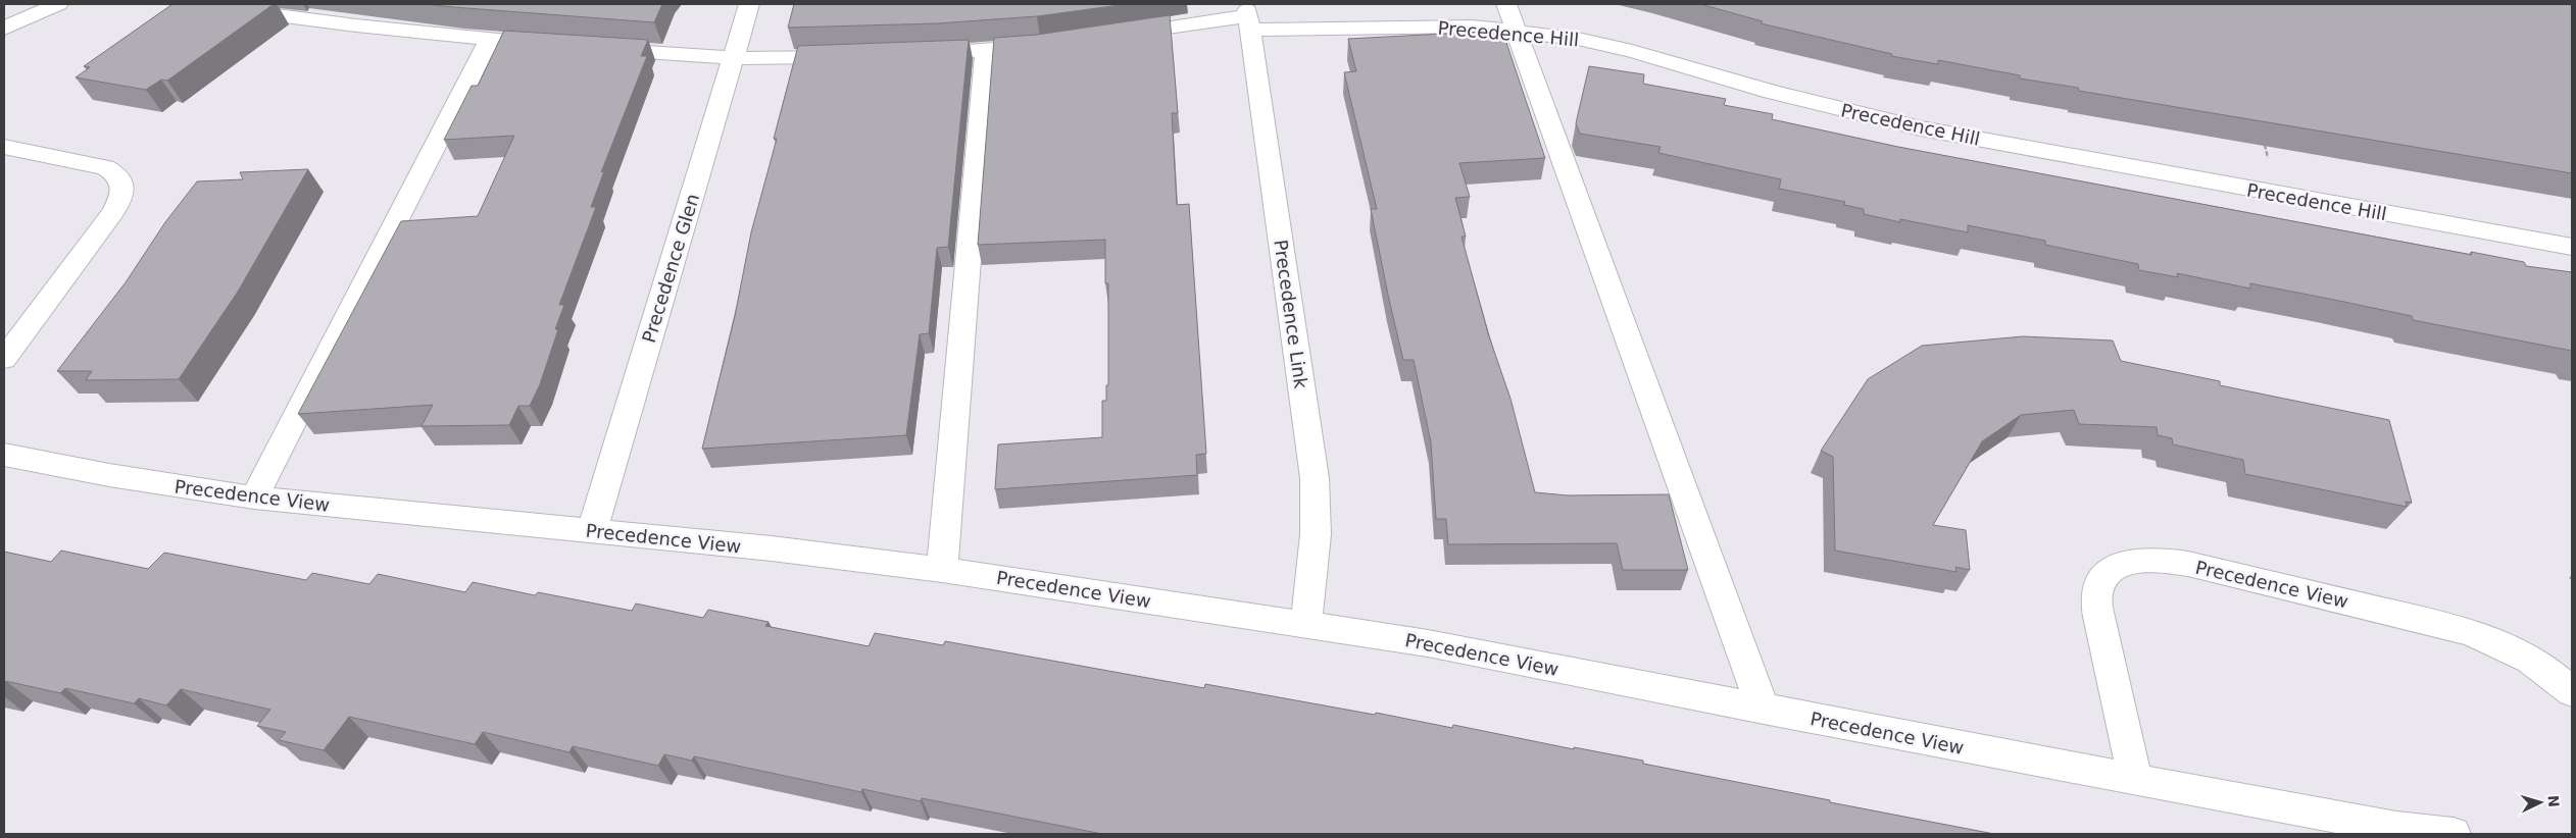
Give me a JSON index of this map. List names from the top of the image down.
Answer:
{
  "streets": {
    "street": [
      "Precedence Hill",
      "Precedence Glen",
      "Precedence Link",
      "Precedence View"
    ]
  },
  "crossings": [
    ["Precedence Hill", "Precedence Link"],
    ["Precedence Glen", "Precedence View"],
    ["Precedence Link", "Precedence View"]
  ],
  "north": "right"
}
